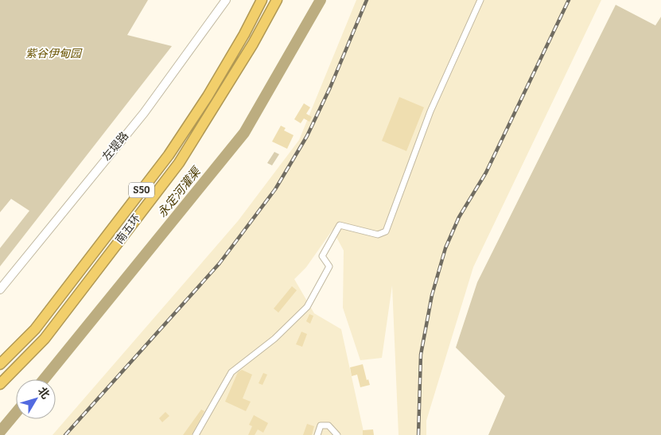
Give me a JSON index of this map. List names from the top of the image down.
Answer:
{
  "streets": {
    "highway": ["S50", "南五环"],
    "main road": ["左堤路"]
  },
  "water": ["永定河灌渠"],
  "parks": ["紫谷伊甸园"],
  "north": "top right"
}
